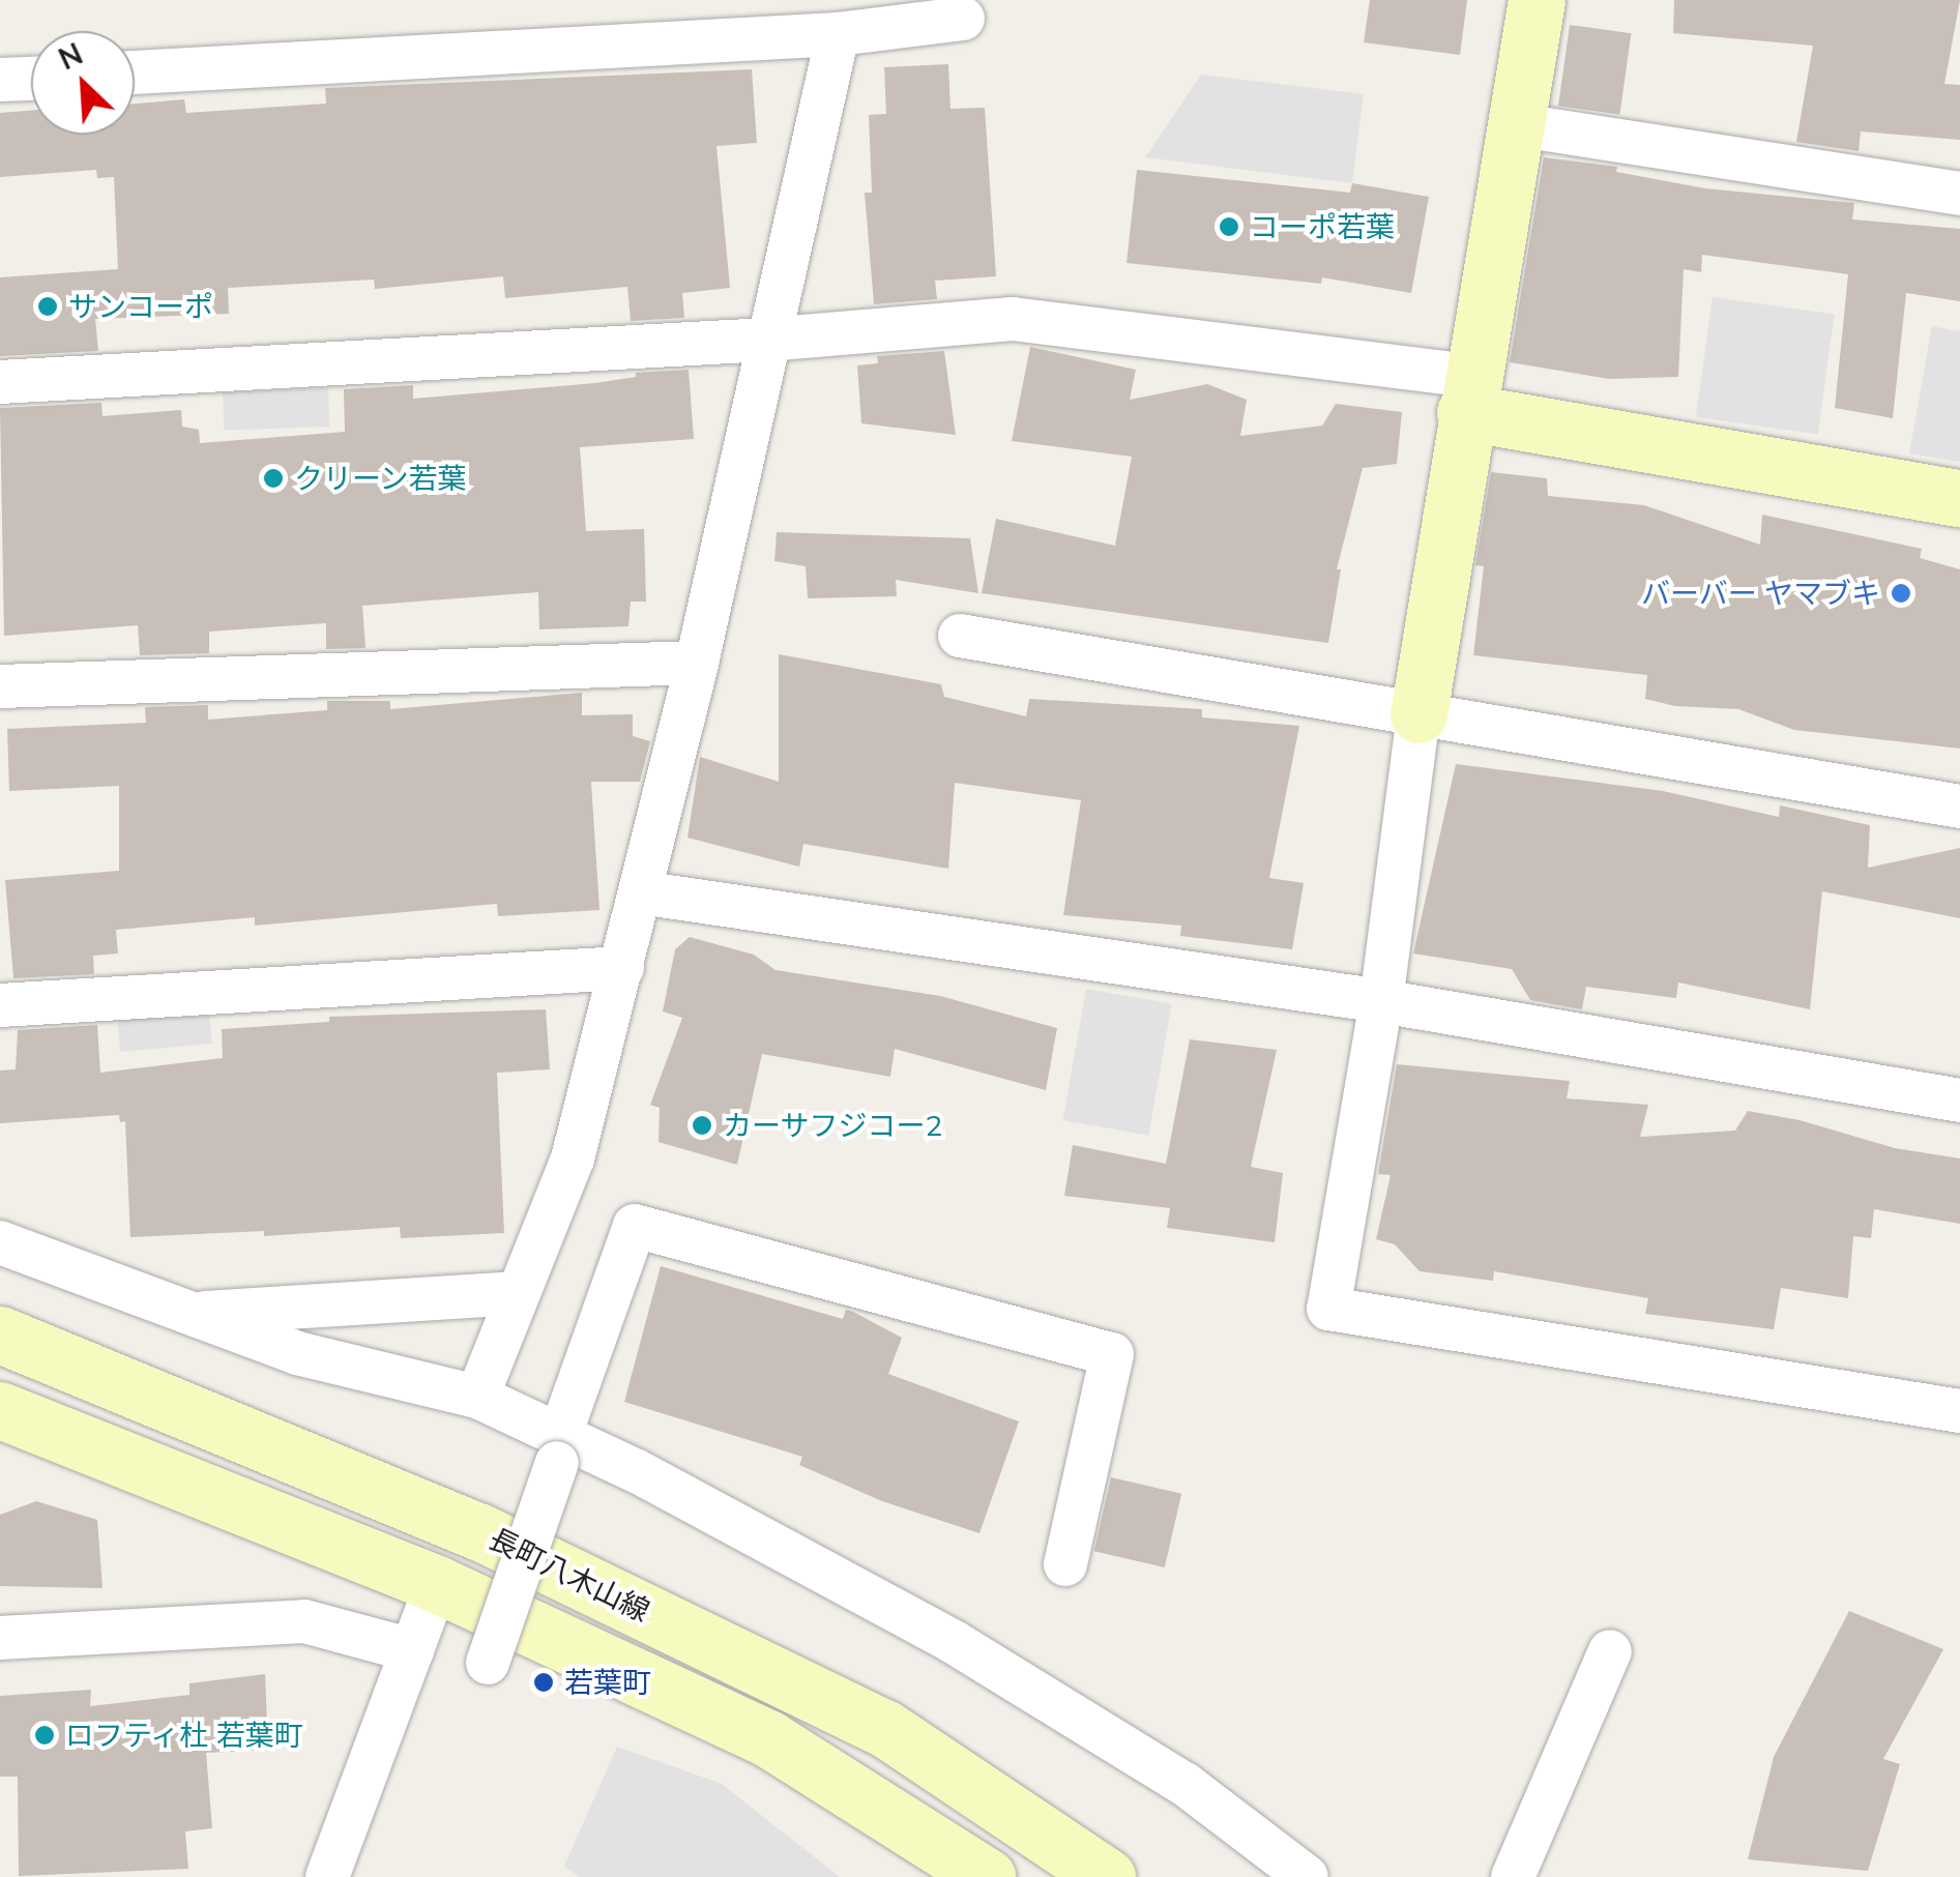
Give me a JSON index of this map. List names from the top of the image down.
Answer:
{
  "streets": {
    "street": ["長町八木山線"]
  },
  "places": [
    "コーポ若葉",
    "サンコーポ",
    "クリーン若葉",
    "バーバー ヤマブキ",
    "カーサフジコー2",
    "若葉町",
    "ロフティ杜 若葉町"
  ],
  "north": "top left"
}
